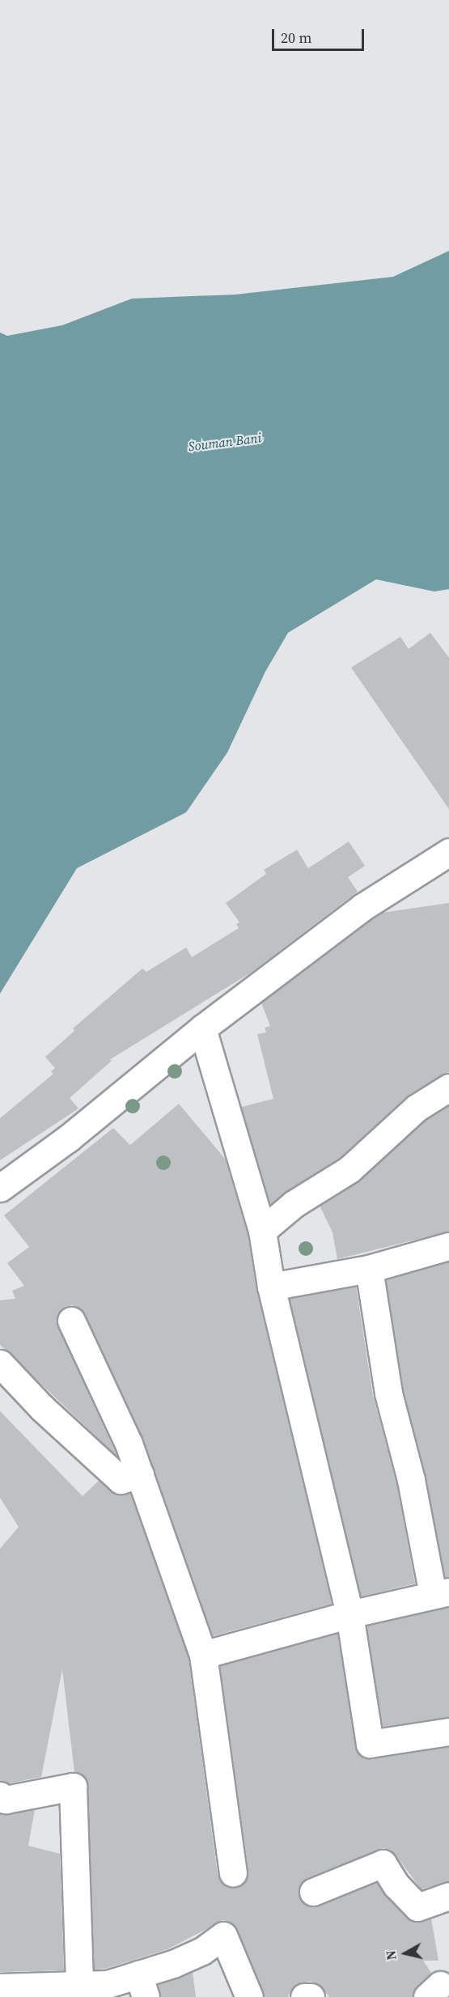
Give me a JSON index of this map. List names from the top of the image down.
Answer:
{
  "water": ["Souman Bani"],
  "scale_bar": "20 m",
  "north": "left"
}
